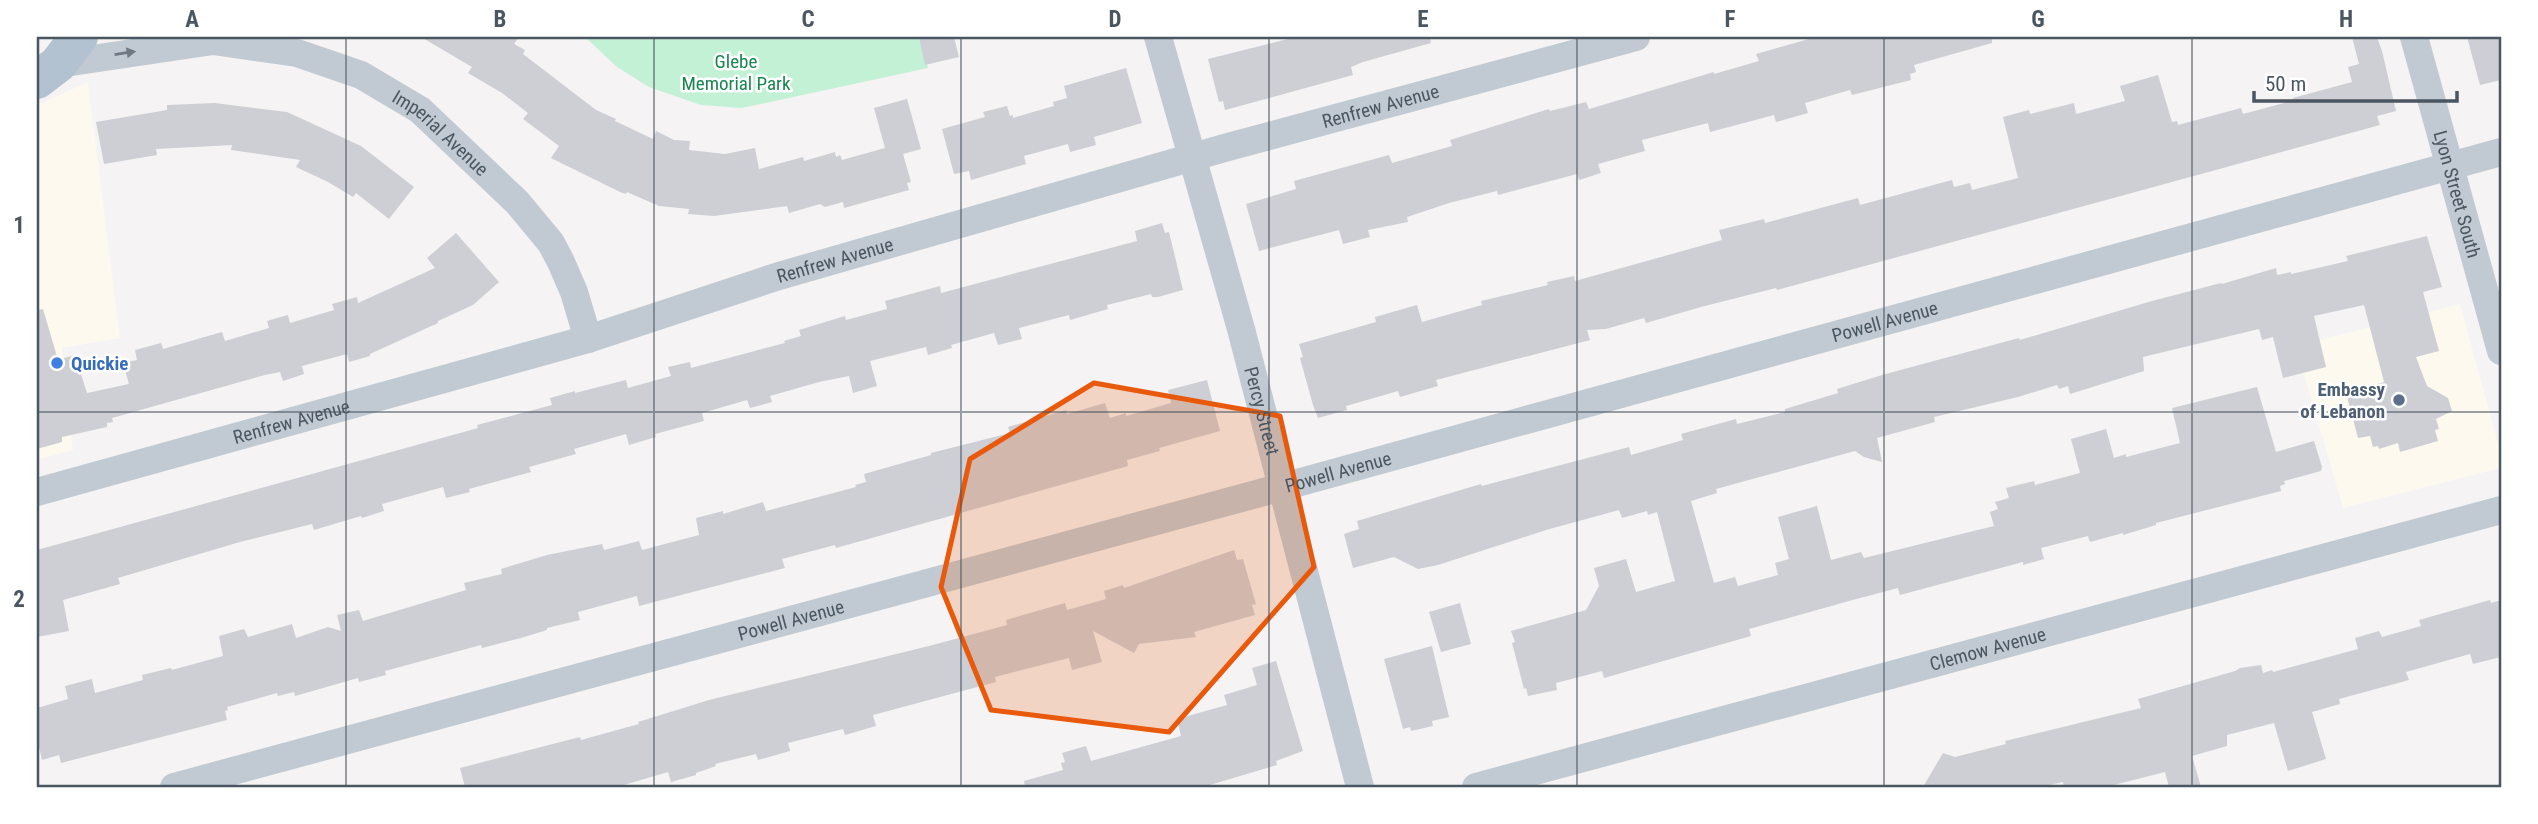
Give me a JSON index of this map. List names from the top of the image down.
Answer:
{
  "streets": {
    "street": [
      "Renfrew Avenue",
      "Imperial Avenue",
      "Lyon Street South",
      "Powell Avenue",
      "Percy Street",
      "Clemow Avenue"
    ]
  },
  "crossings": [
    ["Renfrew Avenue", "Imperial Avenue"],
    ["Renfrew Avenue", "Percy Street"],
    ["Lyon Street South", "Powell Avenue"],
    ["Powell Avenue", "Percy Street"]
  ],
  "parks": ["Glebe Memorial Park"],
  "places": ["Quickie", "Embassy of Lebanon"],
  "scale_bar": "50 m",
  "grid": {
    "columns": [
      "A",
      "B",
      "C",
      "D",
      "E",
      "F",
      "G",
      "H"
    ],
    "rows": ["1", "2"]
  }
}
